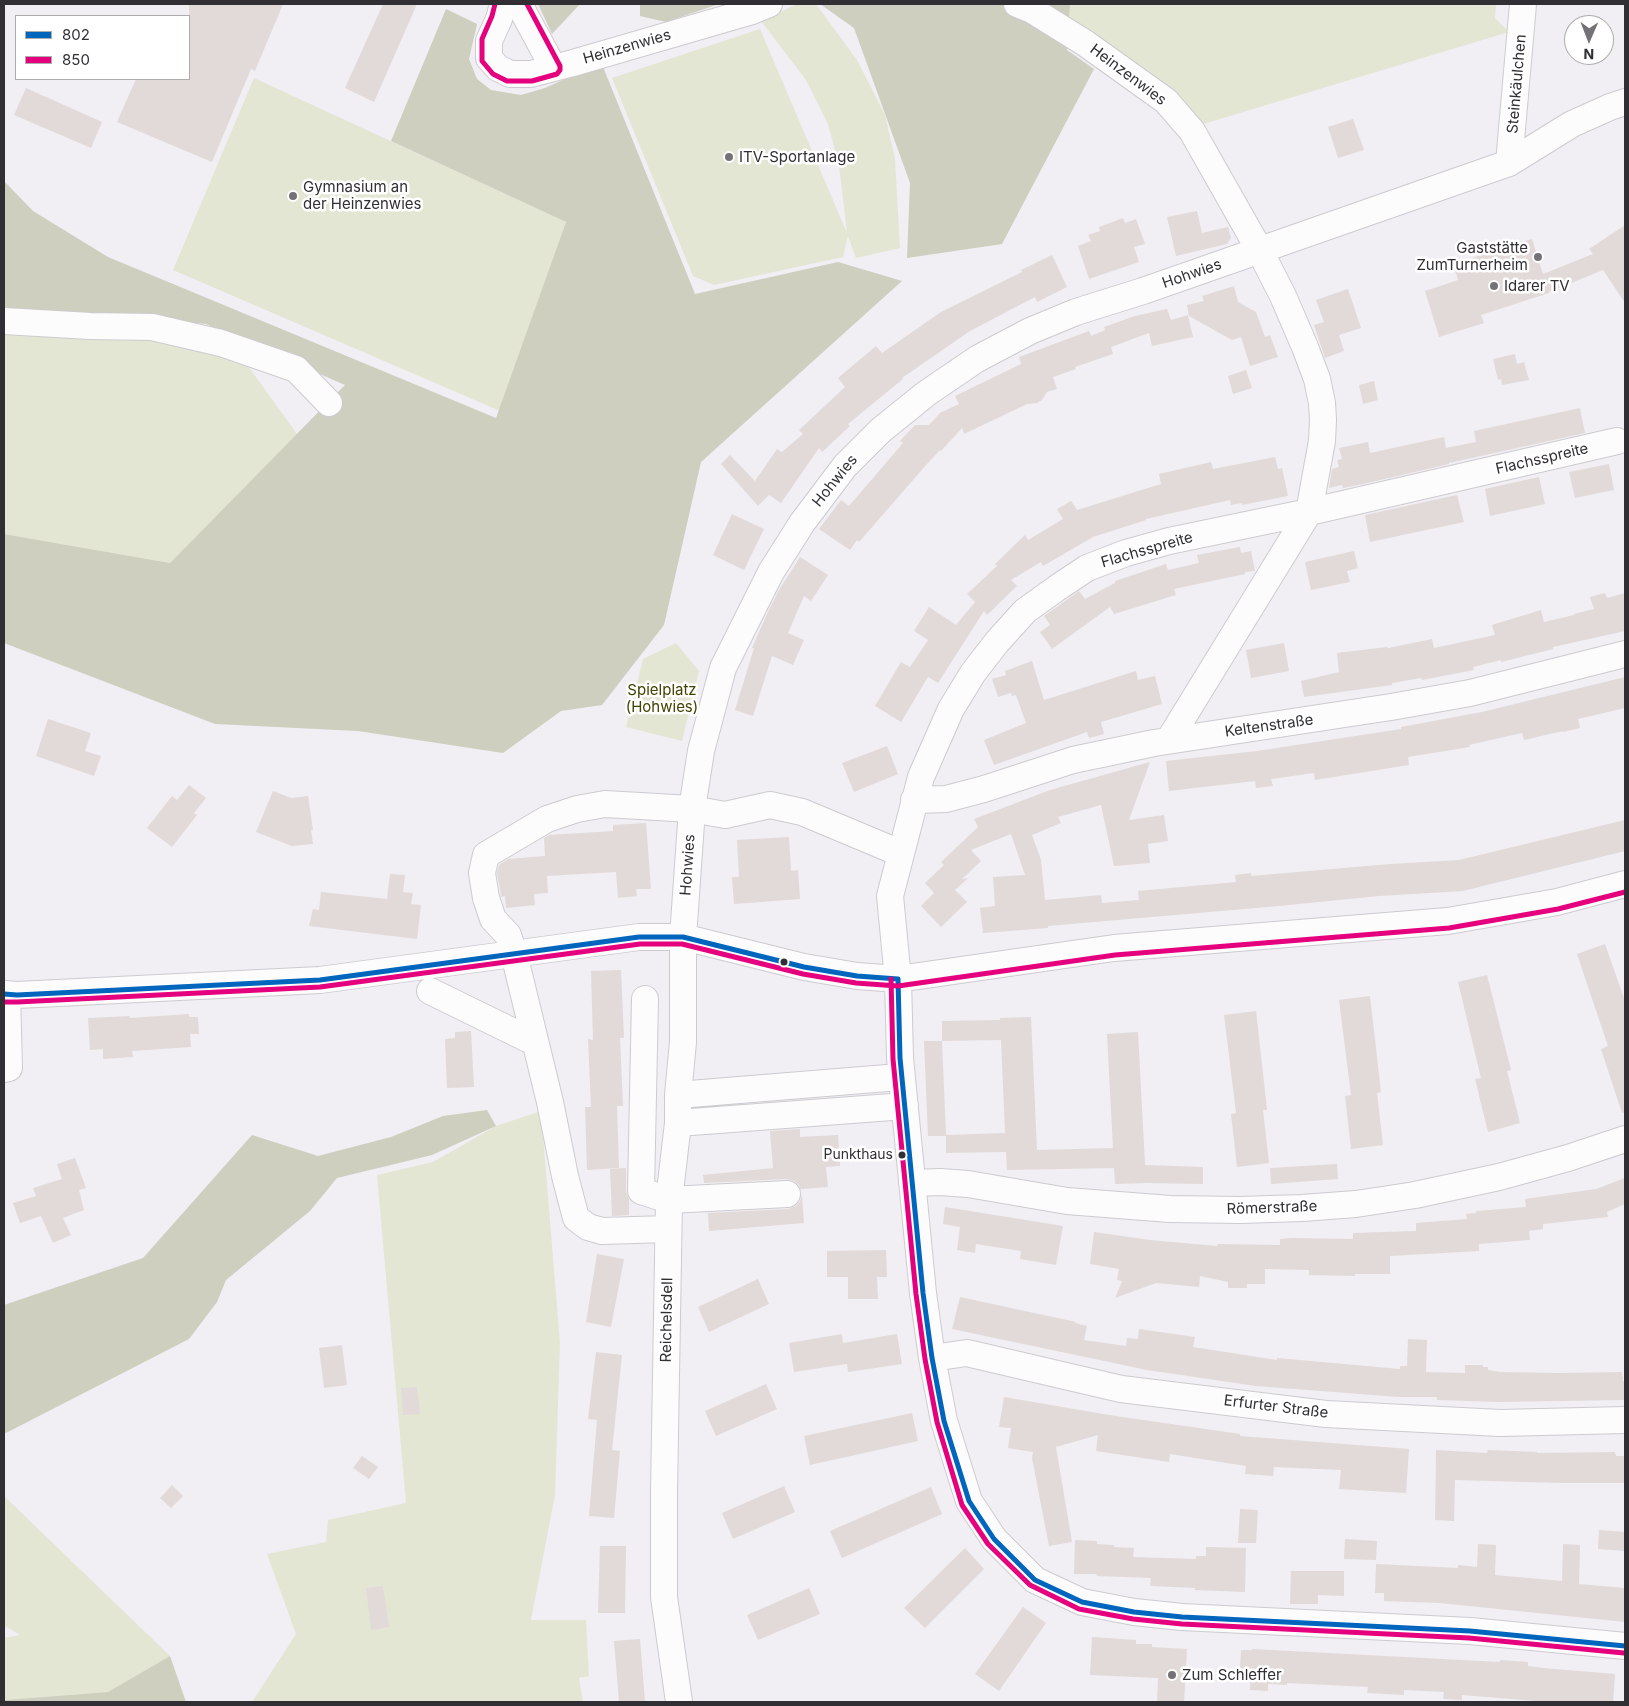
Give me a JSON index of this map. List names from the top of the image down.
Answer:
{
  "streets": {
    "street": [
      "Heinzenwies",
      "Steinkäulchen",
      "Hohwies",
      "Flachsspreite",
      "Keltenstraße",
      "Römerstraße",
      "Reichelsdell",
      "Erfurter Straße"
    ]
  },
  "crossings": [
    ["Heinzenwies", "Hohwies"],
    ["Steinkäulchen", "Hohwies"],
    ["Hohwies", "Reichelsdell"],
    ["Flachsspreite", "Keltenstraße"],
    ["Flachsspreite", "Römerstraße"],
    ["Flachsspreite", "Erfurter Straße"]
  ],
  "parks": ["Spielplatz (Hohwies)"],
  "places": [
    "ITV-Sportanlage",
    "Gymnasium an der Heinzenwies",
    "Gaststätte ZumTurnerheim",
    "Idarer TV",
    "Punkthaus",
    "Zum Schleffer"
  ],
  "lines": ["transit line 850", "transit line 802"],
  "legend": ["802", "850"],
  "north": "bottom"
}
